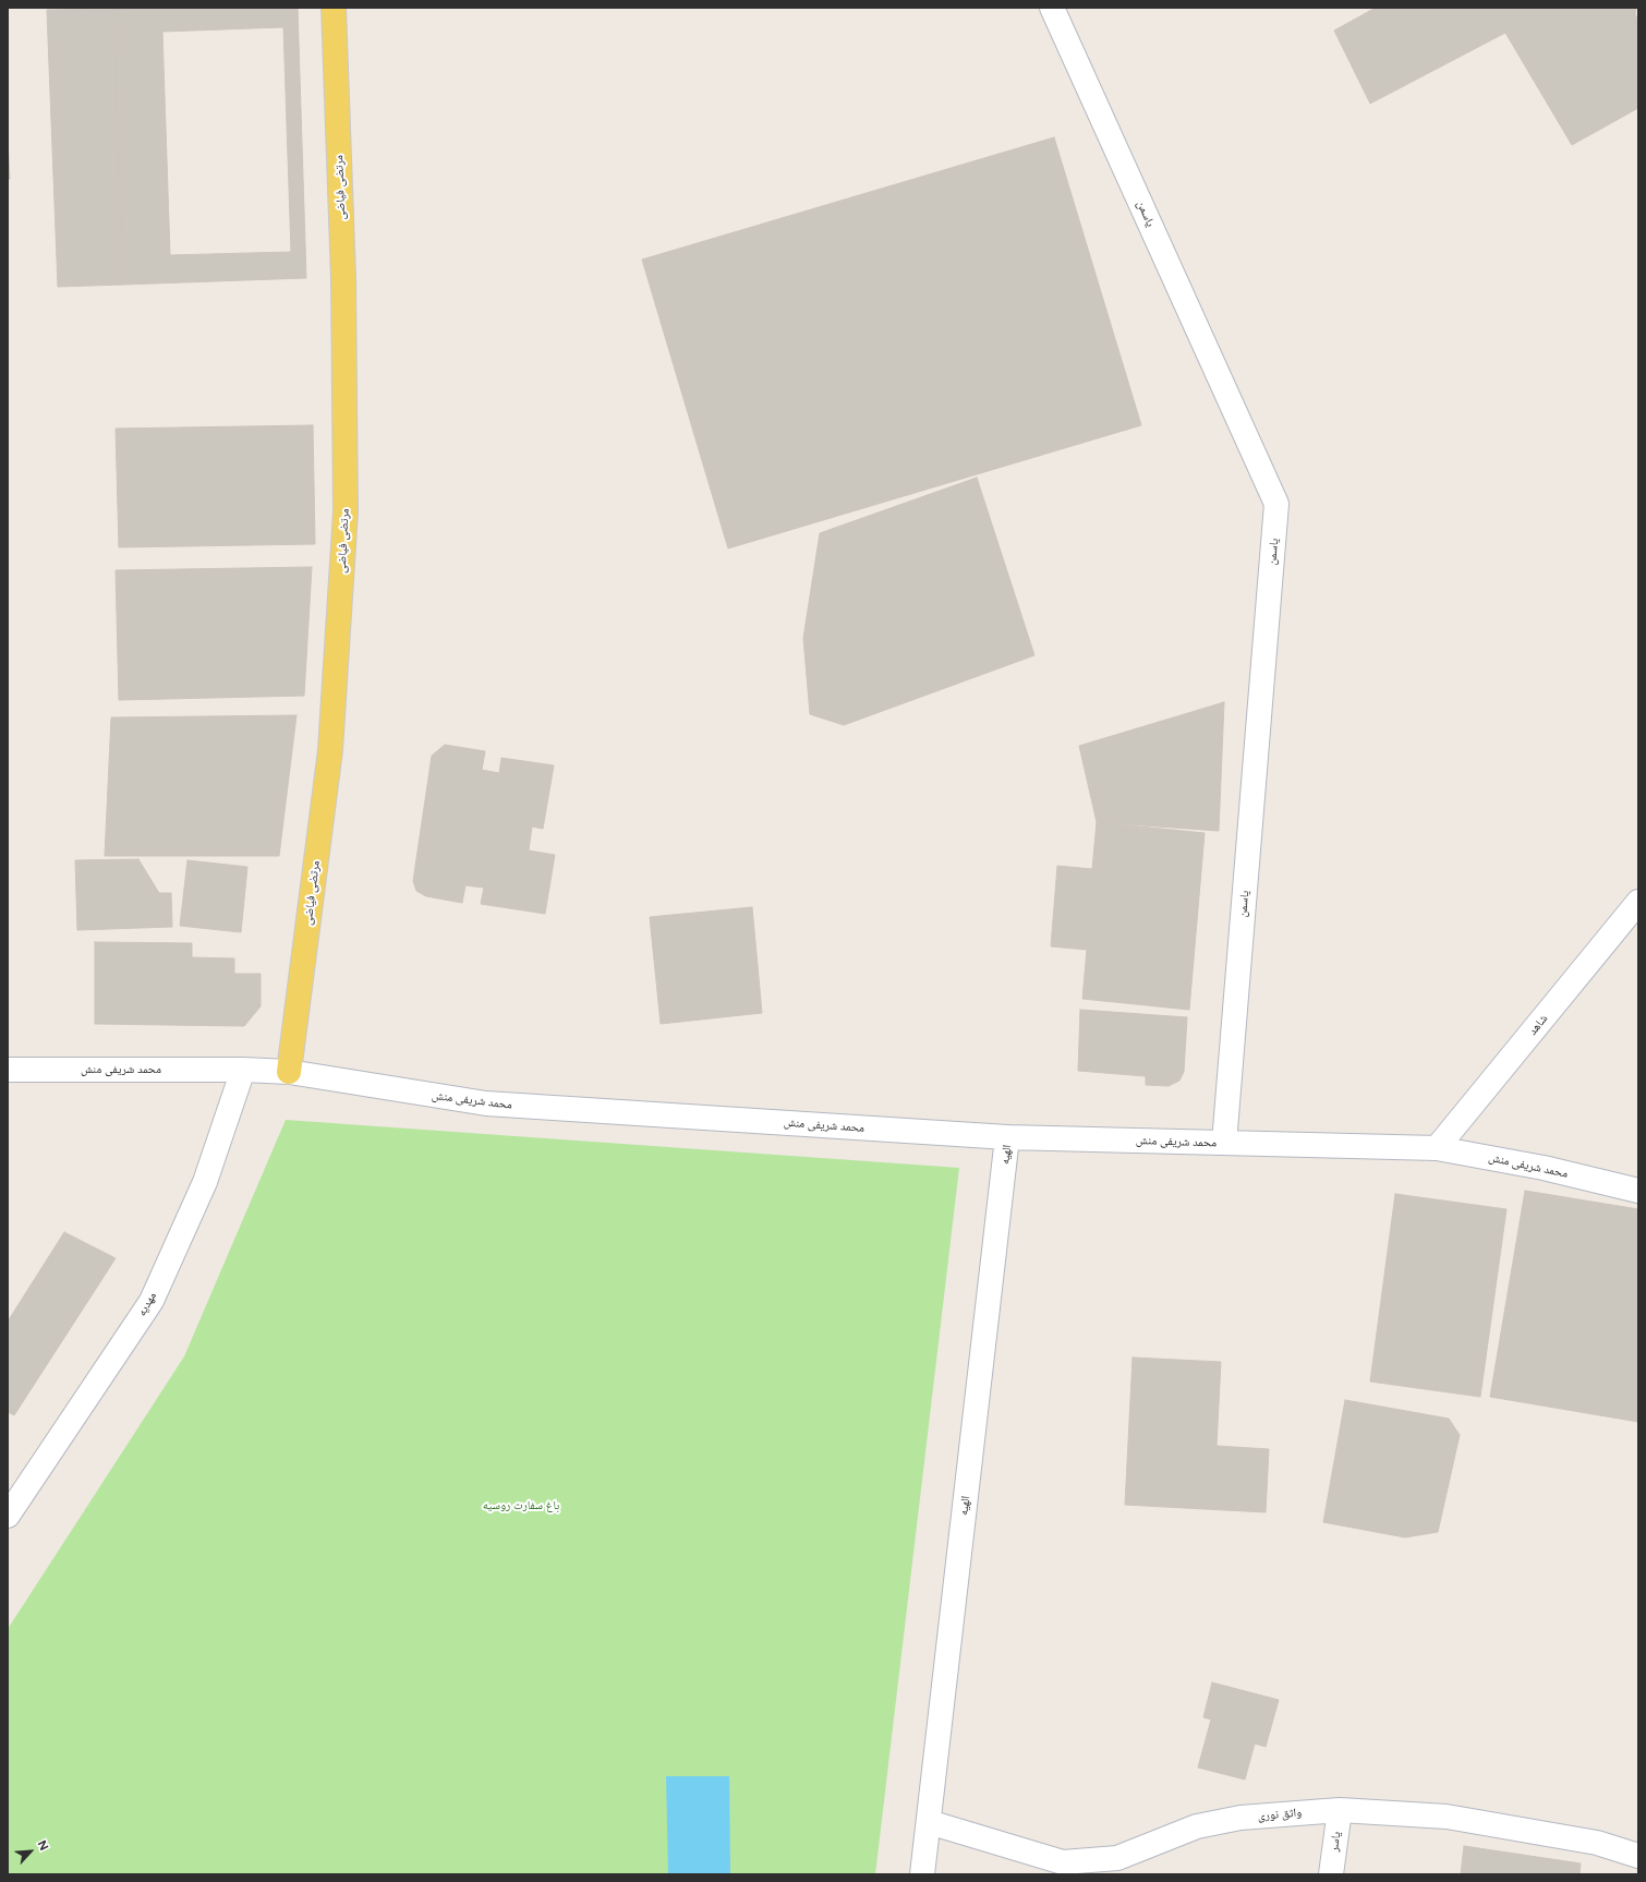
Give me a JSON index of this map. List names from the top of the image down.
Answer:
{
  "streets": {
    "main road": ["مرتضی فیاضی"],
    "street": [
      "یاسمن",
      "شاهد",
      "محمد شریفی منش",
      "الهیه",
      "مهدیه",
      "واثق نوری",
      "یاسر"
    ]
  },
  "crossings": [
    ["مرتضی فیاضی", "محمد شریفی منش"],
    ["یاسمن", "محمد شریفی منش"],
    ["شاهد", "محمد شریفی منش"],
    ["محمد شریفی منش", "الهیه"],
    ["محمد شریفی منش", "مهدیه"],
    ["الهیه", "واثق نوری"],
    ["واثق نوری", "یاسر"]
  ],
  "parks": ["باغ سفارت روسیه"],
  "north": "top right"
}
